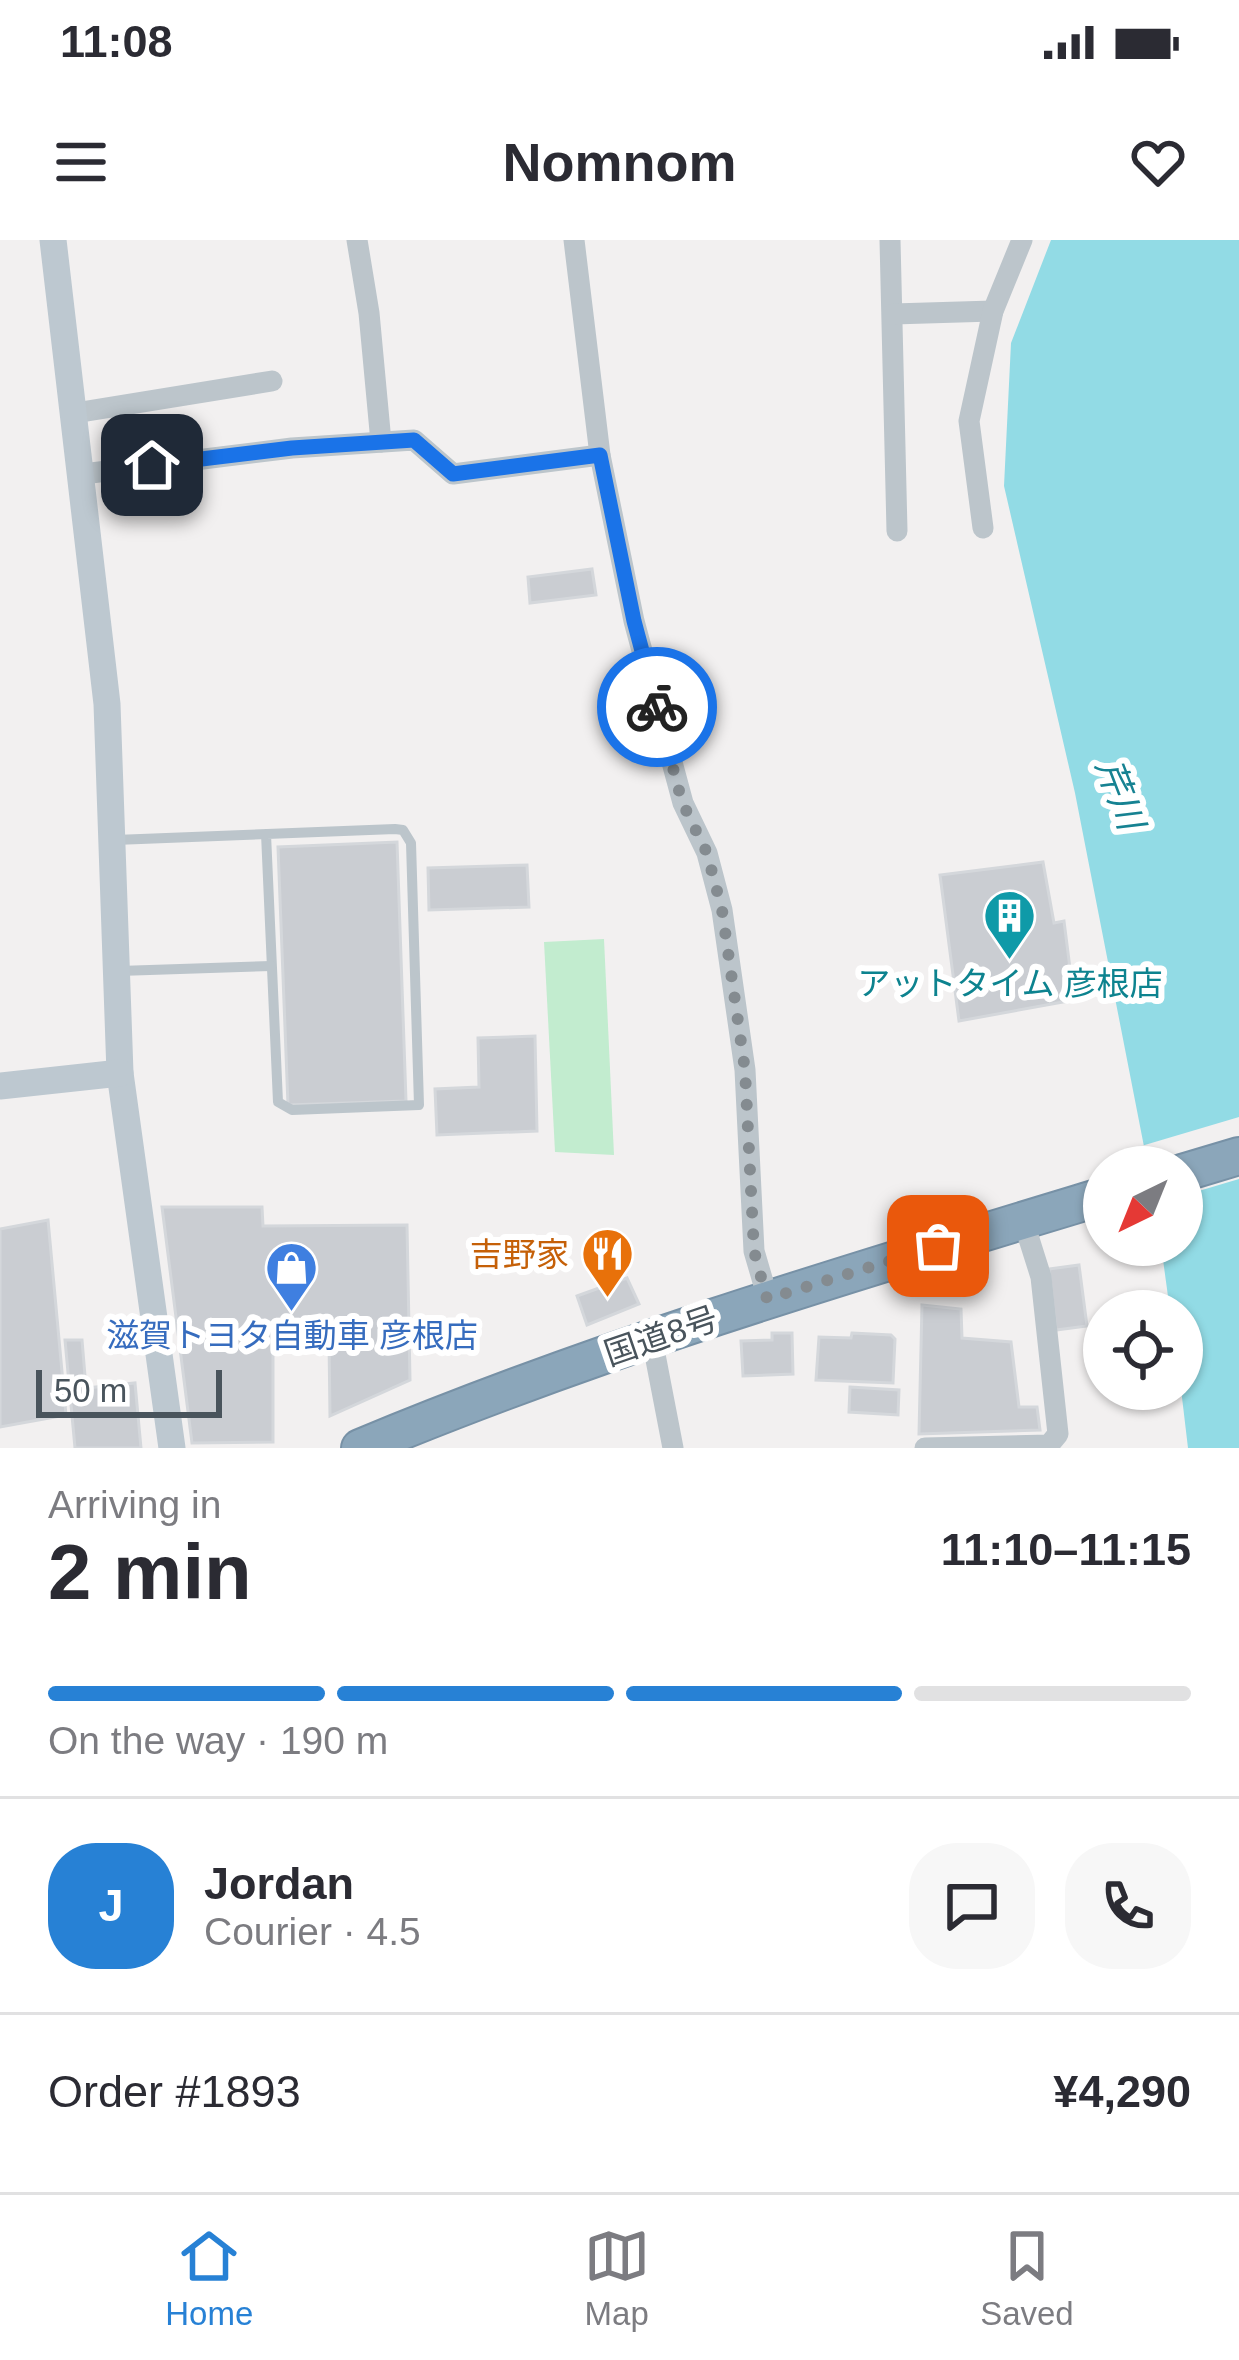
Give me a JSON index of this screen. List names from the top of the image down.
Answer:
{
  "streets": {
    "highway": ["国道8号"]
  },
  "water": ["芹川"],
  "places": {
    "building": ["アットタイム 彦根店"],
    "restaurant": ["吉野家"],
    "shop": ["滋賀トヨタ自動車 彦根店"]
  },
  "scale_bar": "50 m",
  "north": "bottom left",
  "page": {
    "status": "11:08",
    "header": "Nomnom",
    "scale": "50 m",
    "heading": ["2 min", "Arriving in", "11:10–11:15"],
    "panel": [
      "Jordan",
      "Courier · 4.5",
      "Order #1893",
      "¥4,290"
    ],
    "bar": "On the way · 190 m",
    "round": "J",
    "tabs": ["Home", "Map", "Saved"]
  }
}
